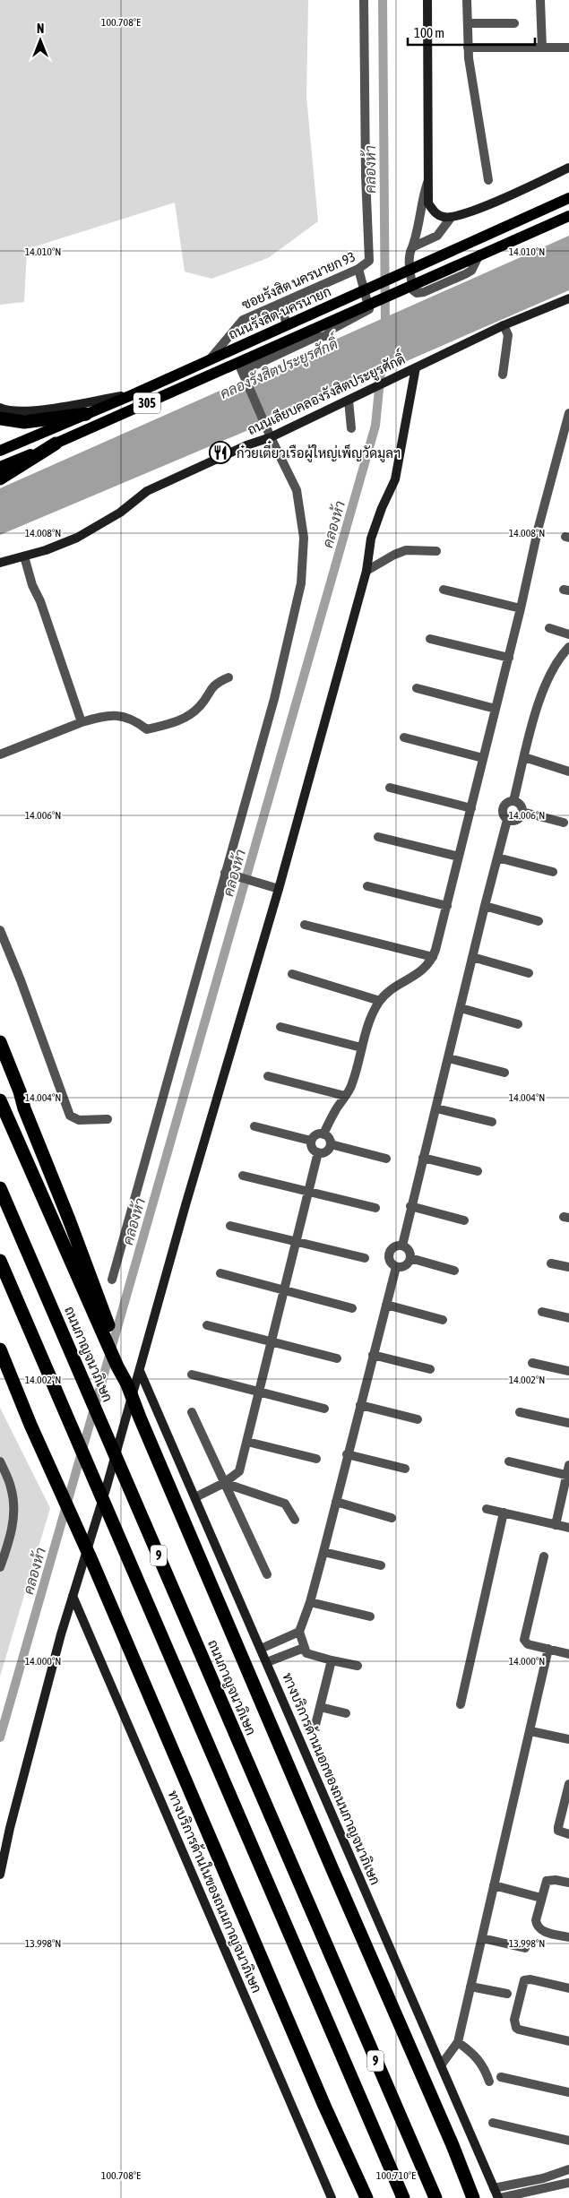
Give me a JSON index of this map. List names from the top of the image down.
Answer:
{
  "streets": {
    "highway": ["ถนนกาญจนาภิเษก", "9"],
    "main road": ["ถนนรังสิต-นครนายก", "305"],
    "street": [
      "ซอยรังสิต นครนายก 93",
      "ถนนเลียบคลองรังสิตประยูรศักดิ์",
      "ทางบริการด้านนอกของถนนกาญจนาภิเษก",
      "ทางบริการด้านในของถนนกาญจนาภิเษก"
    ]
  },
  "crossings": [
    ["ซอยรังสิต นครนายก 93", "ถนนรังสิต-นครนายก"]
  ],
  "water": ["คลองห้า", "คลองรังสิตประยูรศักดิ์"],
  "places": {
    "restaurant": ["ก๋วยเตี๋ยวเรือผู้ใหญ่เพ็ญวัดมูลฯ"]
  },
  "scale_bar": "100 m",
  "north": "top",
  "coordinates": [
    "100.708°E",
    "14.010°N",
    "14.008°N",
    "14.006°N",
    "14.004°N",
    "14.002°N",
    "14.000°N",
    "13.998°N",
    "100.710°E"
  ]
}
